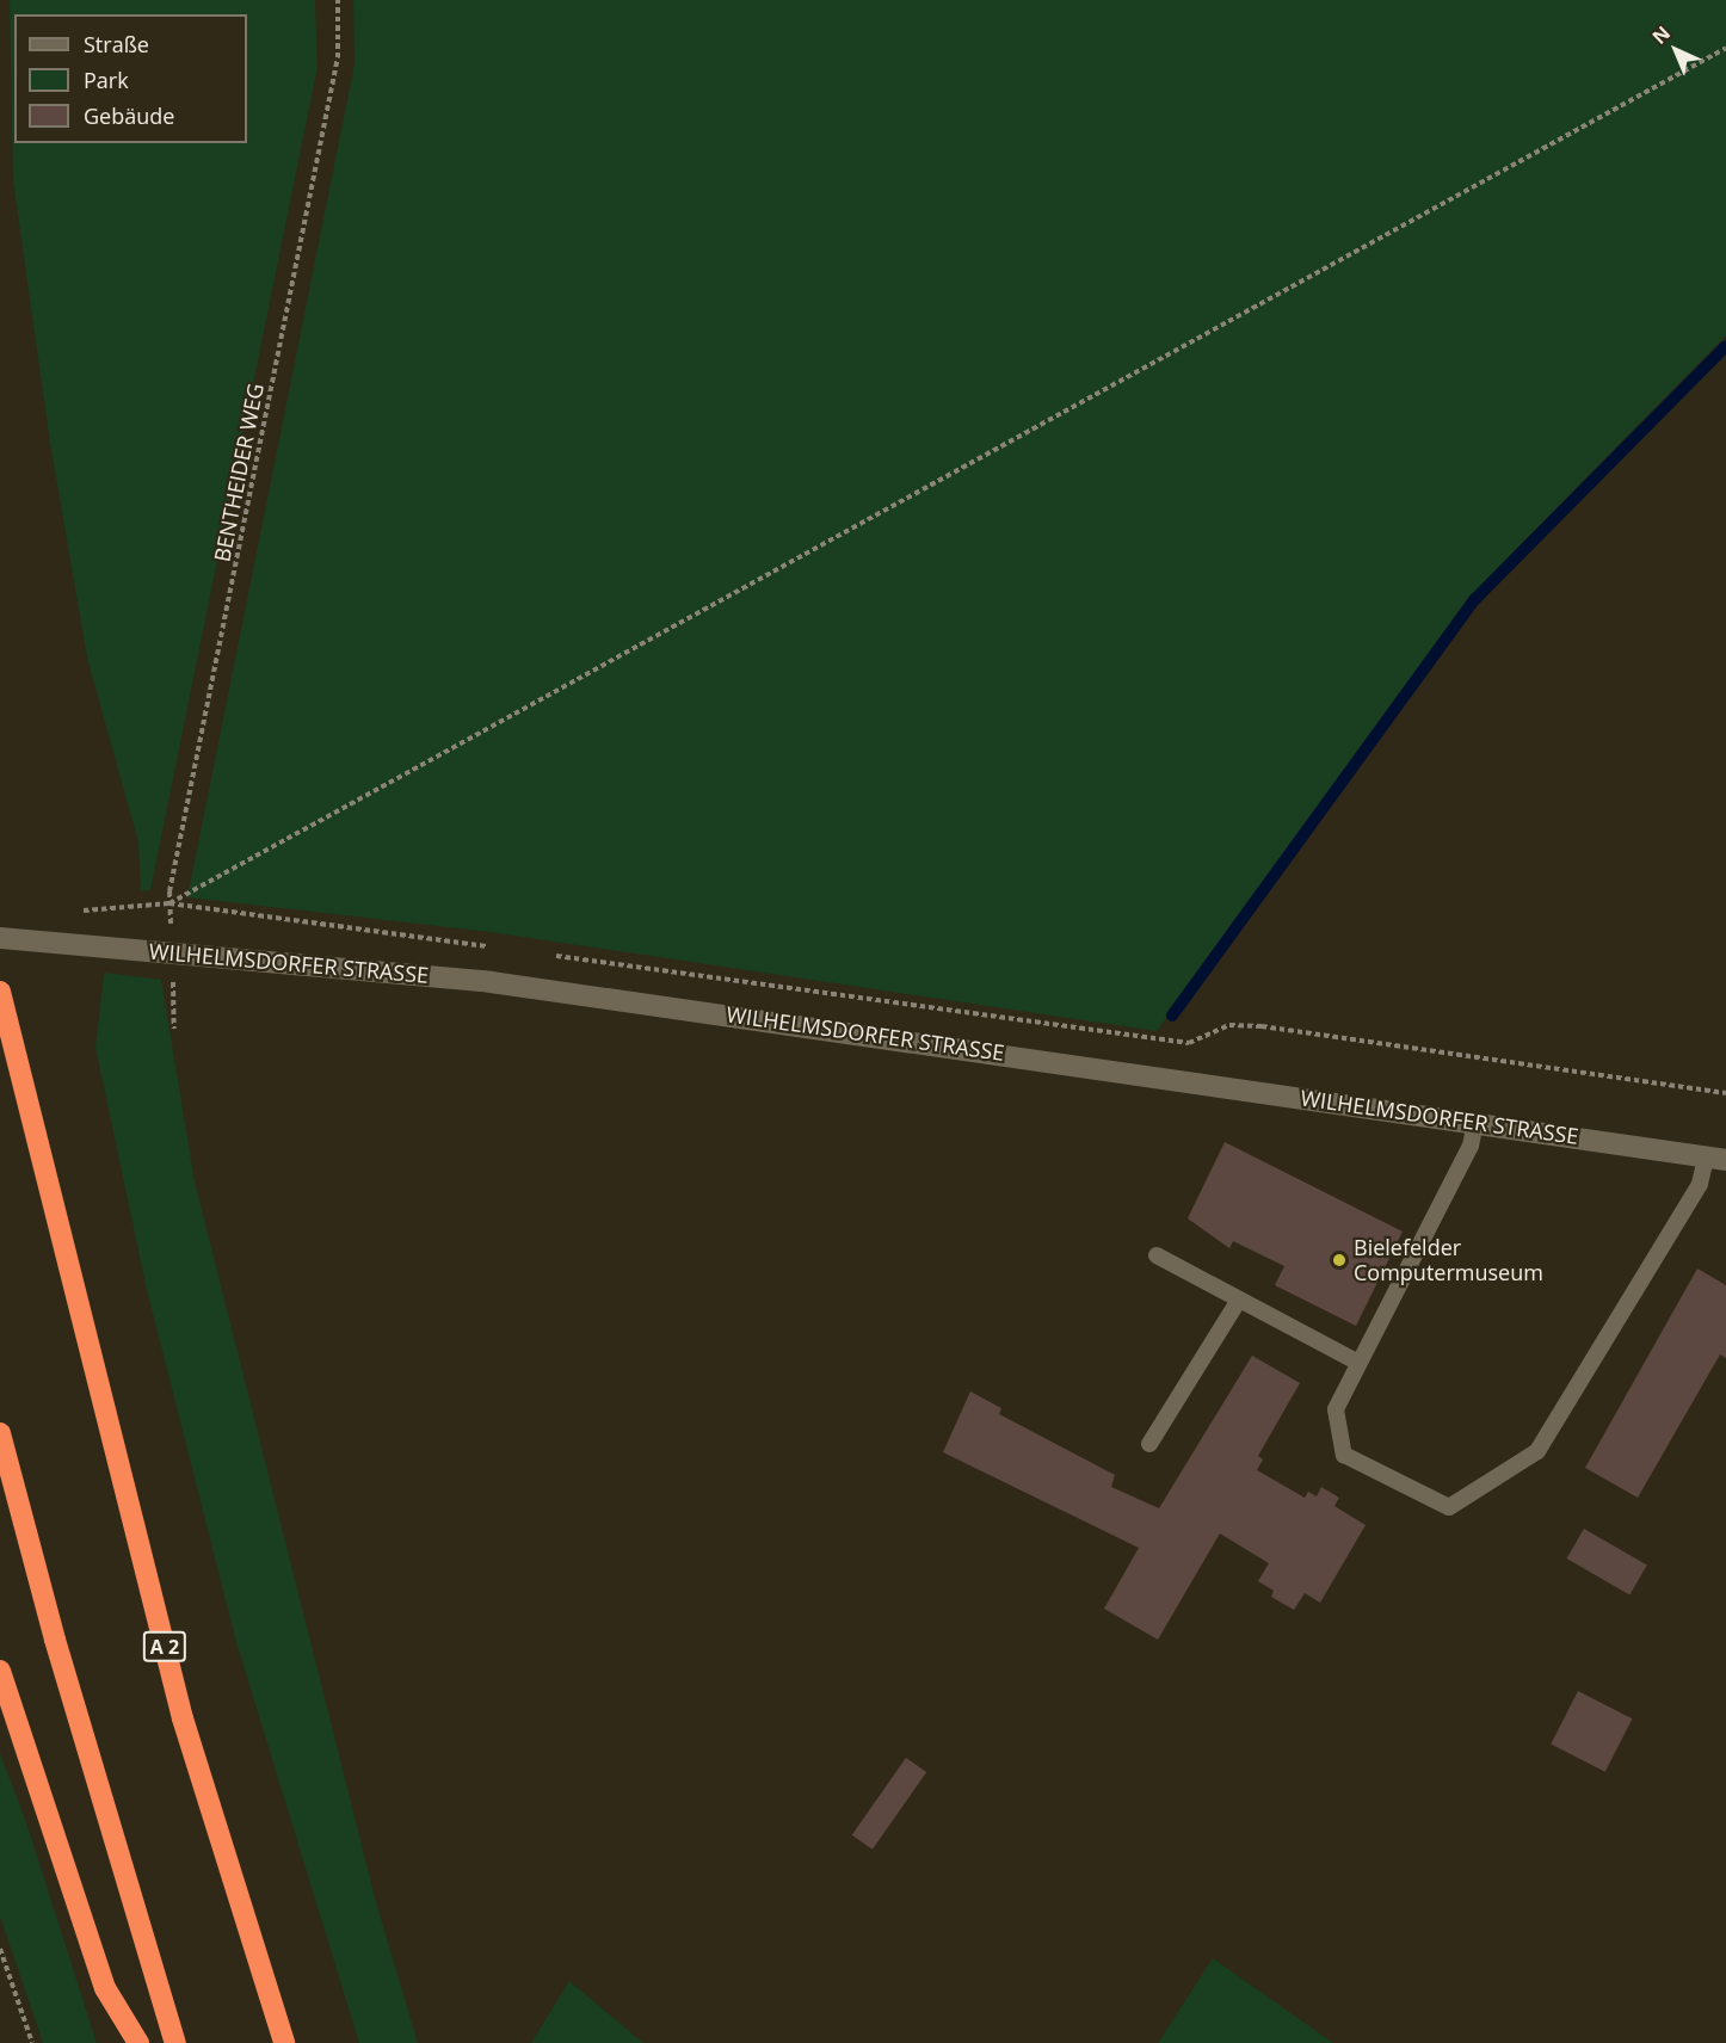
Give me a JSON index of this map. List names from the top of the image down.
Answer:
{
  "streets": {
    "highway": ["A 2"],
    "street": ["WILHELMSDORFER STRASSE"],
    "path": ["BENTHEIDER WEG"]
  },
  "crossings": [
    ["BENTHEIDER WEG", "WILHELMSDORFER STRASSE"]
  ],
  "places": ["Bielefelder Computermuseum"],
  "legend": ["Straße", "Park", "Gebäude"],
  "north": "top left"
}
